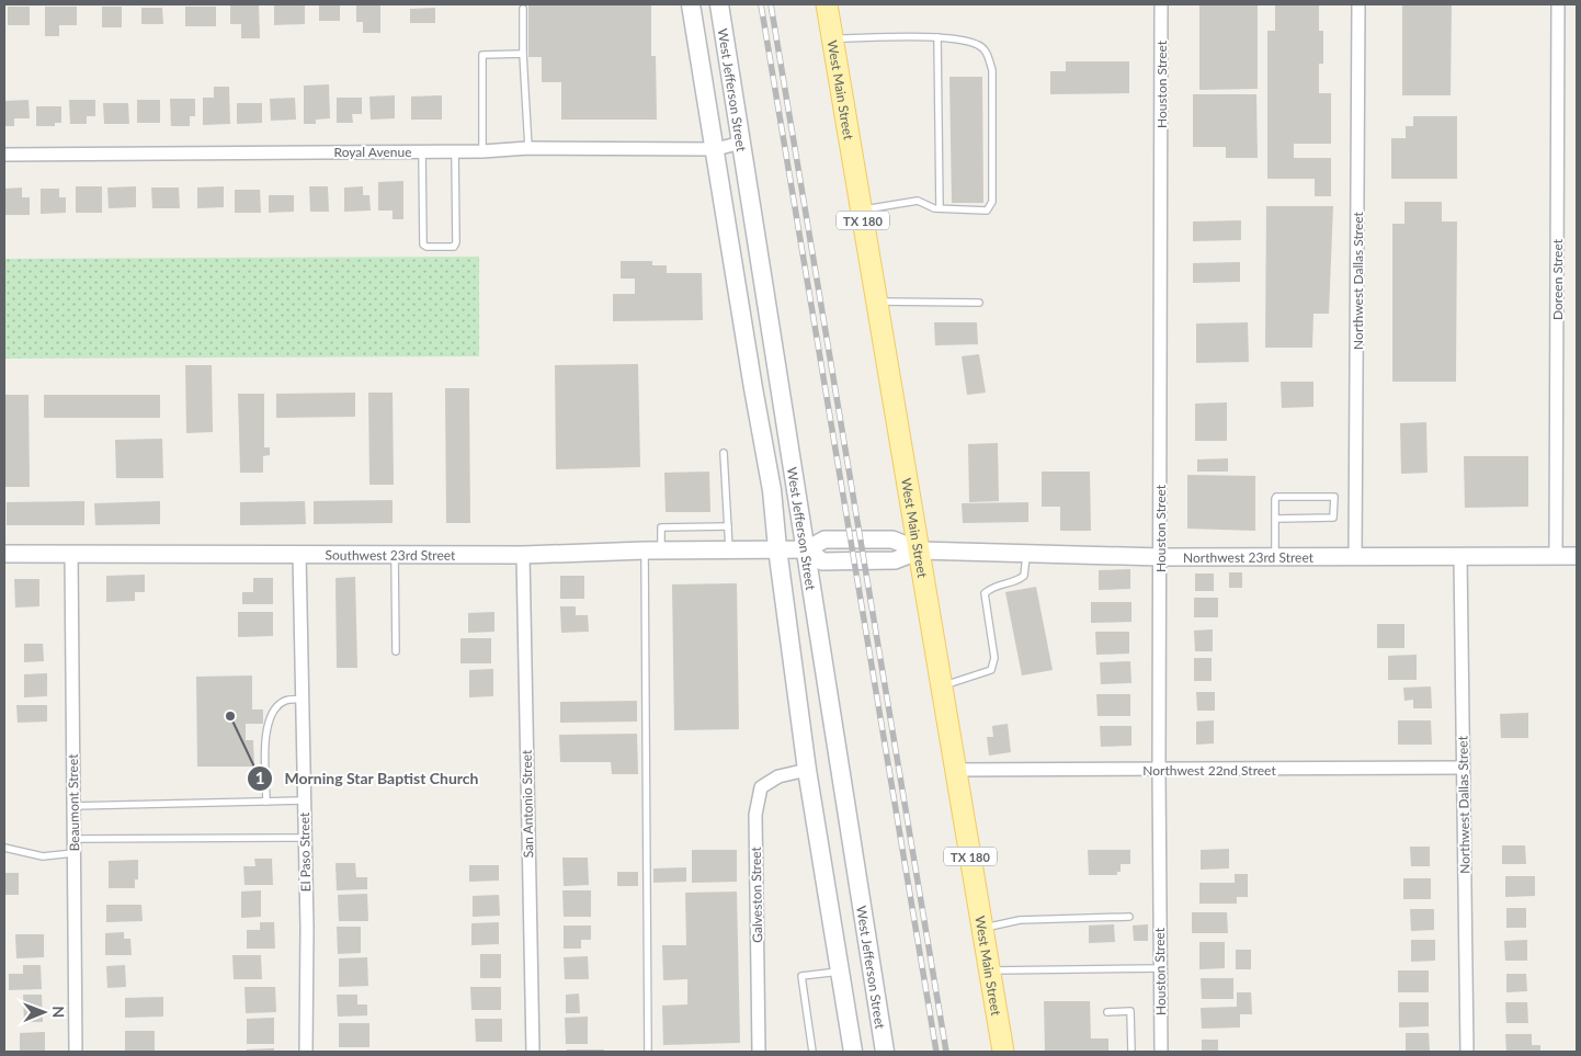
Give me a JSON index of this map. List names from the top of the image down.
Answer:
{
  "streets": {
    "main road": ["West Jefferson Street", "West Main Street", "TX 180"],
    "street": [
      "Houston Street",
      "Royal Avenue",
      "Doreen Street",
      "Northwest Dallas Street",
      "Southwest 23rd Street",
      "Northwest 23rd Street",
      "Northwest 22nd Street",
      "Beaumont Street",
      "San Antonio Street",
      "El Paso Street",
      "Galveston Street"
    ]
  },
  "crossings": [
    ["Houston Street", "Northwest 23rd Street"],
    ["Houston Street", "Northwest 22nd Street"],
    ["West Jefferson Street", "Royal Avenue"],
    ["West Jefferson Street", "Southwest 23rd Street"],
    ["West Jefferson Street", "Northwest 23rd Street"],
    ["West Jefferson Street", "Galveston Street"],
    ["West Main Street", "Northwest 23rd Street"],
    ["West Main Street", "Northwest 22nd Street"],
    ["Doreen Street", "Northwest 23rd Street"],
    ["Northwest Dallas Street", "Northwest 23rd Street"],
    ["Northwest Dallas Street", "Northwest 22nd Street"],
    ["Southwest 23rd Street", "Northwest 23rd Street"],
    ["Southwest 23rd Street", "Beaumont Street"],
    ["Southwest 23rd Street", "San Antonio Street"],
    ["Southwest 23rd Street", "El Paso Street"]
  ],
  "places": ["Morning Star Baptist Church"],
  "north": "right"
}
